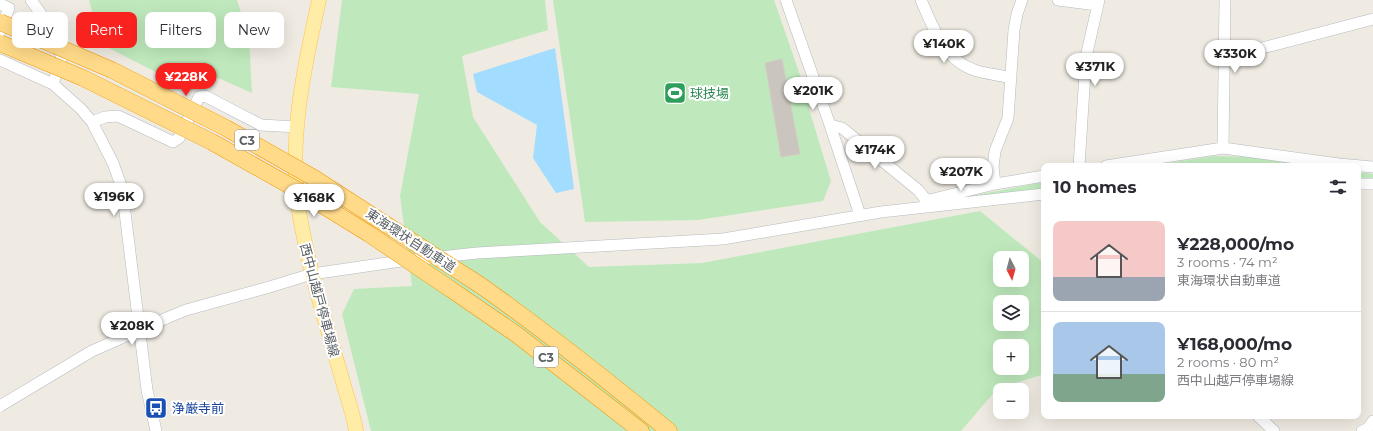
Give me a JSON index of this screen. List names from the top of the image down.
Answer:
{
  "streets": {
    "highway": ["C3", "東海環状自動車道"],
    "main road": ["西中山越戸停車場線"]
  },
  "places": {
    "sports": ["球技場"],
    "bus stop": ["浄厳寺前"]
  },
  "north": "bottom",
  "page": {
    "chip": [
      "Buy",
      "Rent",
      "Filters",
      "New"
    ],
    "price": [
      "¥140K",
      "¥330K",
      "¥371K",
      "¥228K",
      "¥201K",
      "¥174K",
      "¥207K",
      "¥196K",
      "¥168K",
      "¥208K"
    ],
    "heading": "10 homes",
    "list": [
      {
        "name": "¥228,000/mo",
        "note": "3 rooms · 74 m² · 東海環状自動車道"
      },
      {
        "name": "¥168,000/mo",
        "note": "2 rooms · 80 m² · 西中山越戸停車場線"
      }
    ],
    "map_buttons": ["+", "−"]
  }
}
